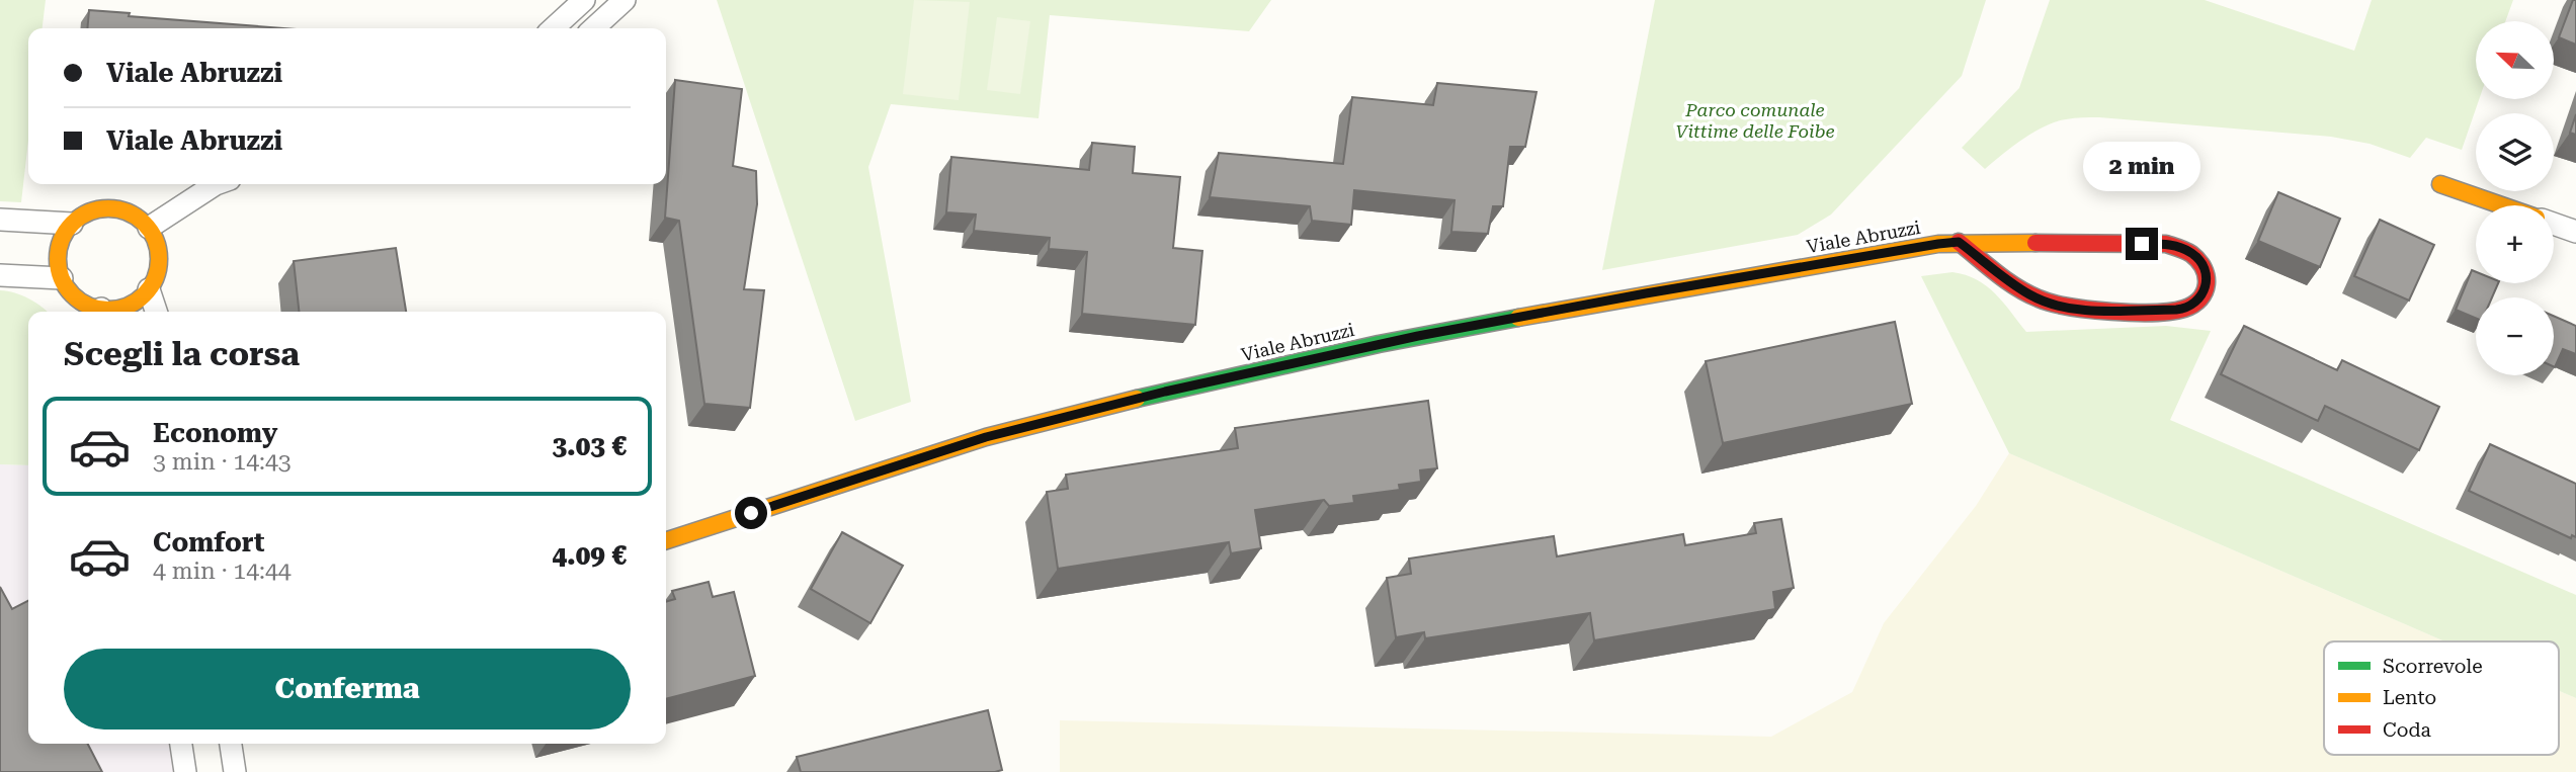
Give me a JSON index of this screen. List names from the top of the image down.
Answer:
{
  "streets": {
    "street": ["Viale Abruzzi"]
  },
  "parks": ["Parco comunale Vittime delle Foibe"],
  "legend": ["Scorrevole", "Lento", "Coda"],
  "north": "top left",
  "page": {
    "map_buttons": ["+", "−"],
    "banner": ["Viale Abruzzi", "Viale Abruzzi"],
    "bubble": "2 min",
    "heading": "Scegli la corsa",
    "list": [
      {
        "name": "Economy",
        "note": "3 min · 14:43",
        "value": "3.03 €"
      },
      {
        "name": "Comfort",
        "note": "4 min · 14:44",
        "value": "4.09 €"
      }
    ],
    "buttons": "Conferma"
  }
}
